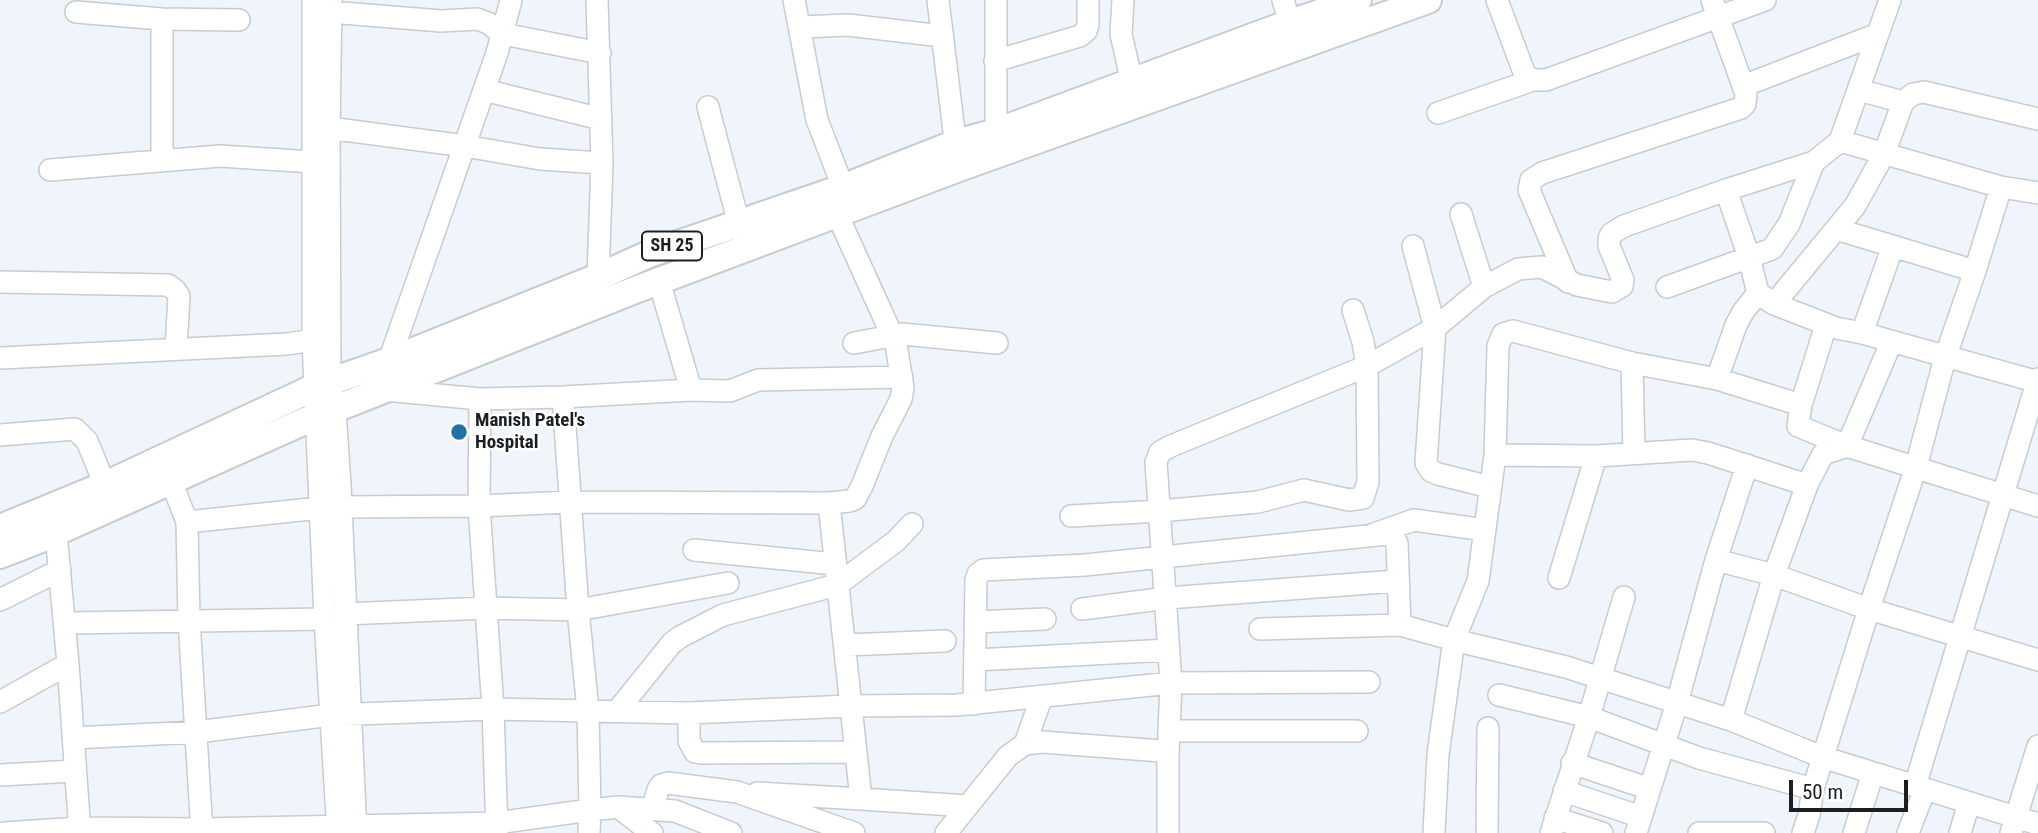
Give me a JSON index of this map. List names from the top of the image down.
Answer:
{
  "streets": {
    "main road": ["SH 25"]
  },
  "places": ["Manish Patel's Hospital"],
  "scale_bar": "50 m"
}
